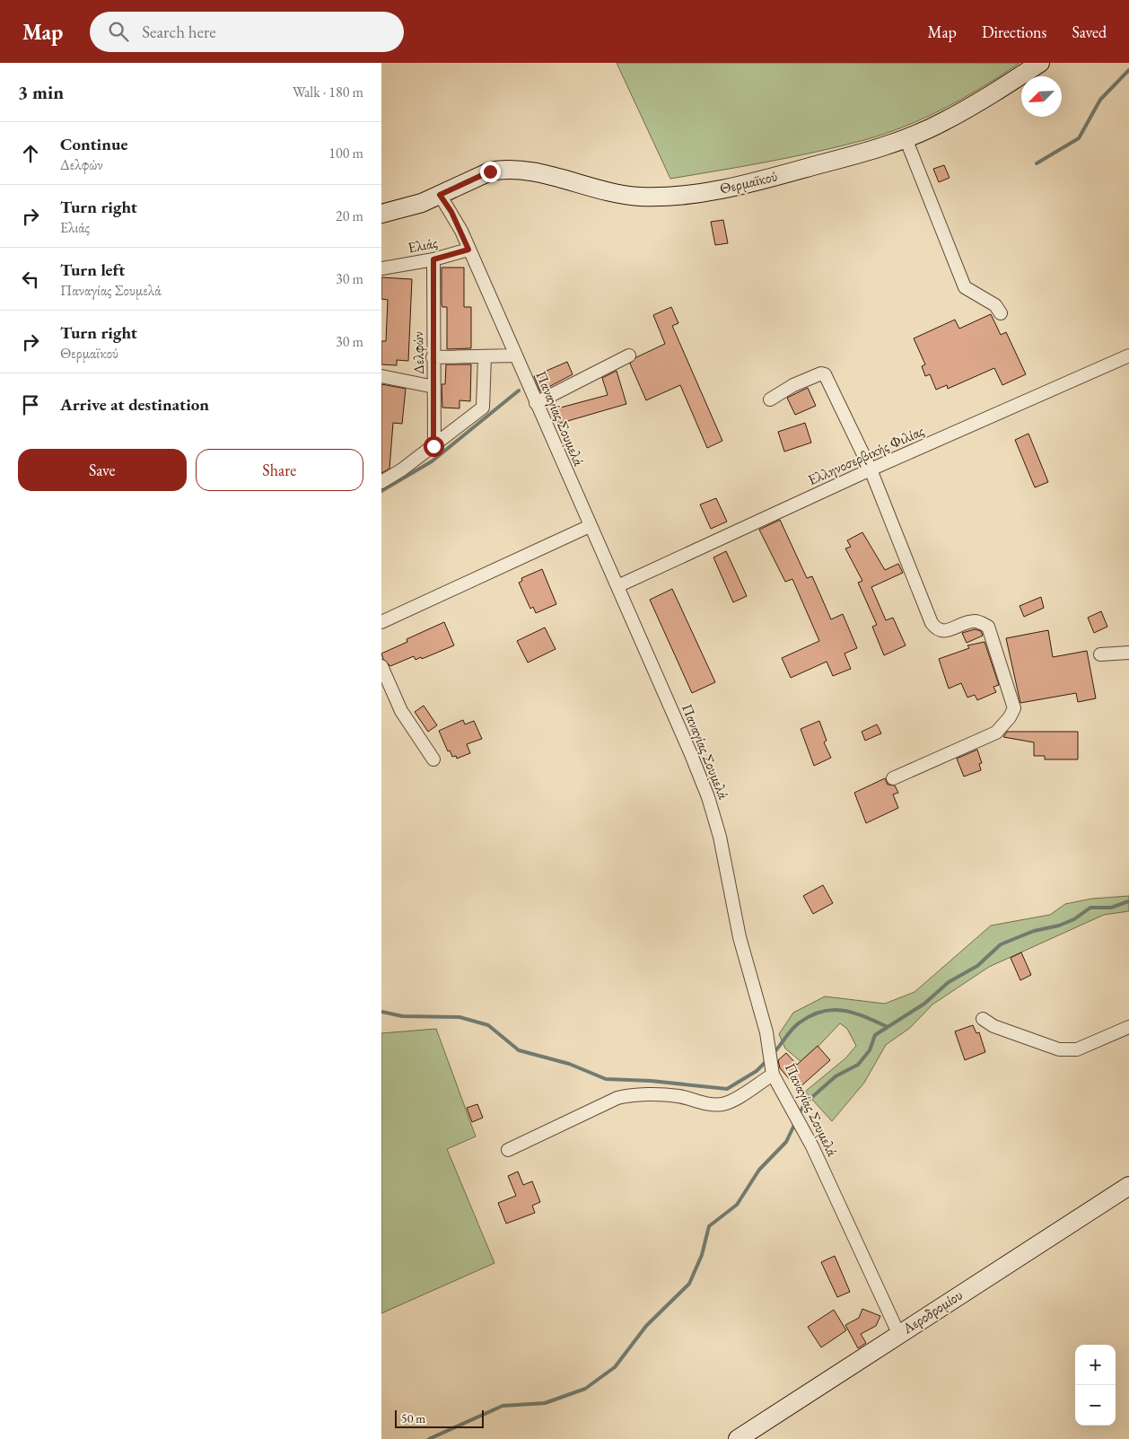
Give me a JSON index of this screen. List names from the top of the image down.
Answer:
{
  "streets": {
    "street": [
      "Θερμαϊκού",
      "Ελιάς",
      "Δελφών",
      "Παναγίας Σουμελά",
      "Ελληνοσερβικής Φιλίας",
      "Αεροδρομίου"
    ]
  },
  "crossings": [
    ["Θερμαϊκού", "Παναγίας Σουμελά"],
    ["Ελιάς", "Δελφών"],
    ["Ελιάς", "Παναγίας Σουμελά"],
    ["Παναγίας Σουμελά", "Ελληνοσερβικής Φιλίας"],
    ["Παναγίας Σουμελά", "Αεροδρομίου"]
  ],
  "scale_bar": "50 m",
  "north": "bottom left",
  "page": {
    "header": "Map",
    "search": "Search here",
    "nav": ["Map", "Directions", "Saved"],
    "heading": ["3 min", "Walk · 180 m"],
    "list": [
      ["Continue", "Δελφών", "100 m"],
      ["Turn right", "Ελιάς", "20 m"],
      ["Turn left", "Παναγίας Σουμελά", "30 m"],
      ["Turn right", "Θερμαϊκού", "30 m"],
      "Arrive at destination"
    ],
    "buttons": ["Save", "Share"],
    "map_buttons": ["+", "−"],
    "scale": "50 m"
  }
}
